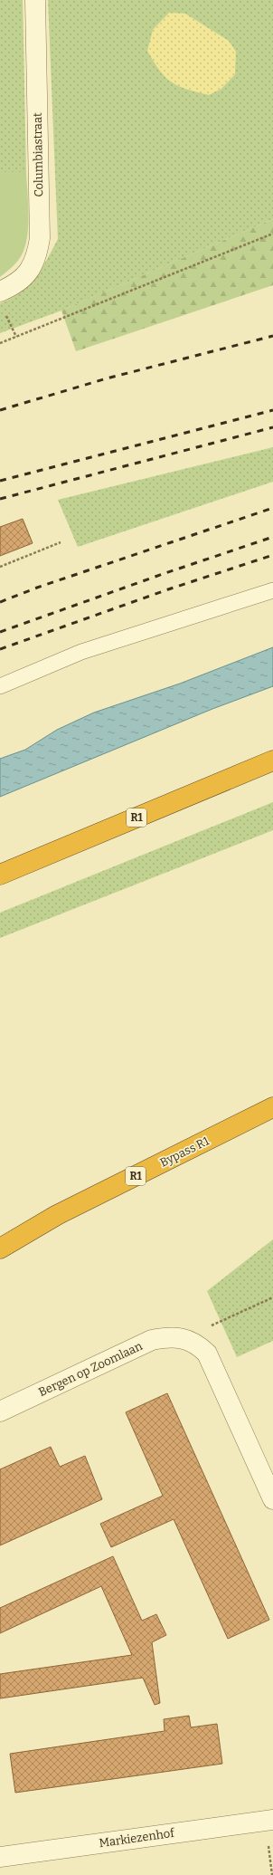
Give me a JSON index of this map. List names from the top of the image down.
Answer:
{
  "streets": {
    "highway": ["R1", "Bypass R1"],
    "street": ["Columbiastraat", "Bergen op Zoomlaan", "Markiezenhof"]
  }
}
